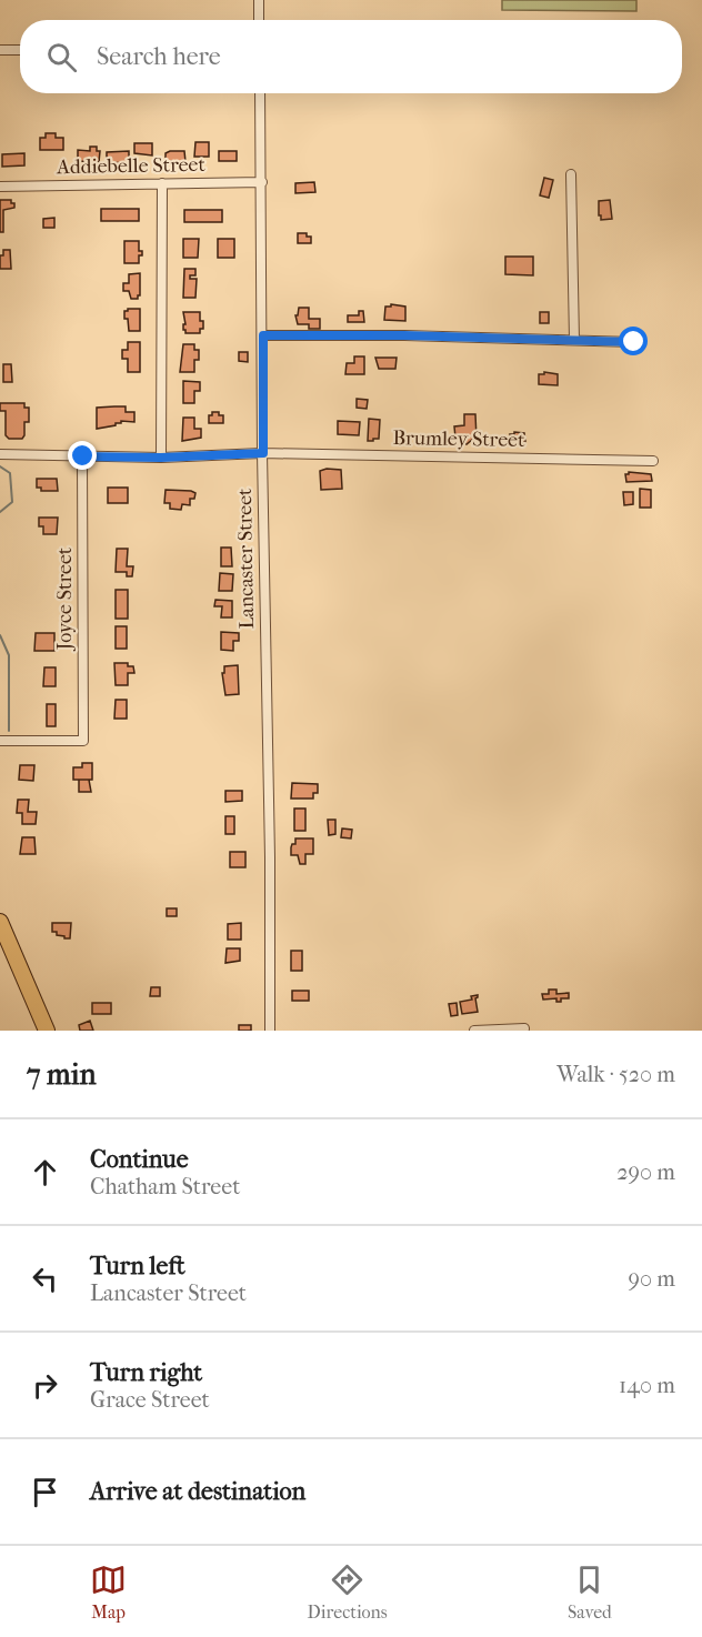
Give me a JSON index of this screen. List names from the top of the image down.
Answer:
{
  "streets": {
    "street": [
      "Addiebelle Street",
      "Brumley Street",
      "Lancaster Street",
      "Joyce Street"
    ]
  },
  "crossings": [
    ["Addiebelle Street", "Lancaster Street"],
    ["Brumley Street", "Lancaster Street"],
    ["Brumley Street", "Joyce Street"]
  ],
  "page": {
    "search": "Search here",
    "heading": ["7 min", "Walk · 520 m"],
    "list": [
      ["Continue", "Chatham Street", "290 m"],
      ["Turn left", "Lancaster Street", "90 m"],
      ["Turn right", "Grace Street", "140 m"],
      "Arrive at destination"
    ],
    "nav": ["Map", "Directions", "Saved"]
  }
}
